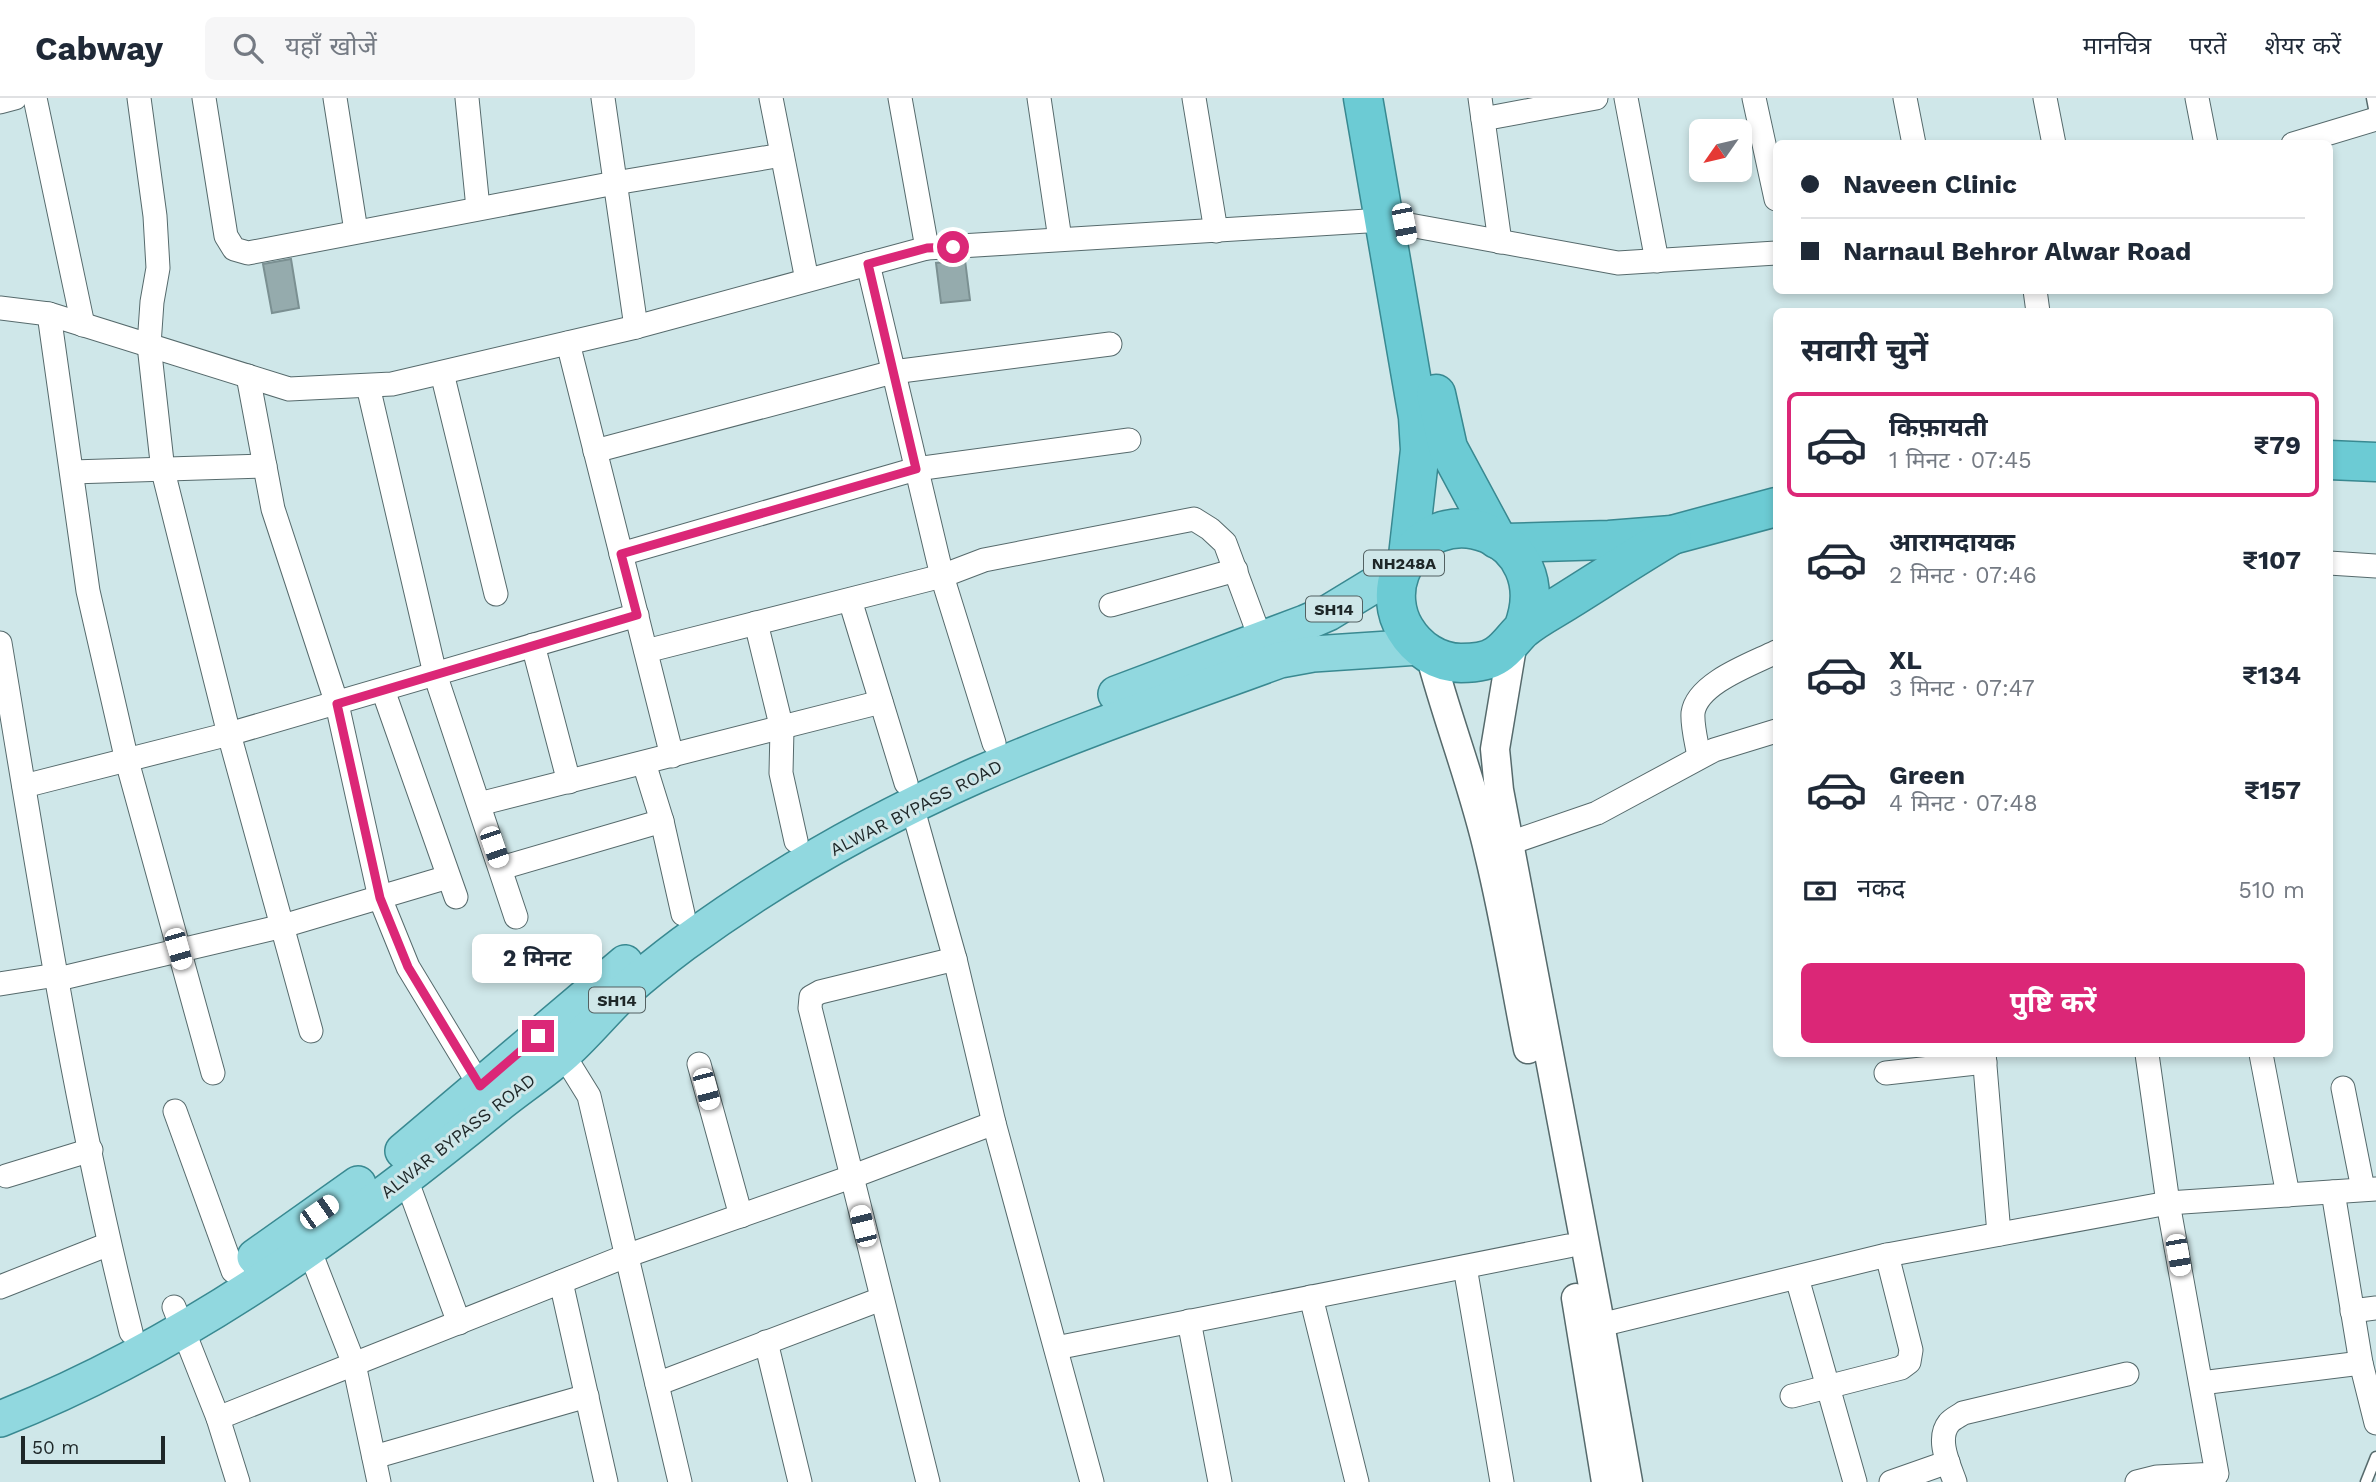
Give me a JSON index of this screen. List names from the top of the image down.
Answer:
{
  "streets": {
    "highway": ["NH248A"],
    "main road": ["SH14", "ALWAR BYPASS ROAD"]
  },
  "crossings": [
    ["NH248A", "SH14"],
    ["SH14", "ALWAR BYPASS ROAD"]
  ],
  "scale_bar": "50 m",
  "north": "bottom left",
  "page": {
    "header": "Cabway",
    "search": "यहाँ खोजें",
    "nav": ["मानचित्र", "परतें", "शेयर करें"],
    "banner": ["Naveen Clinic", "Narnaul Behror Alwar Road"],
    "heading": "सवारी चुनें",
    "list": [
      {
        "name": "किफ़ायती",
        "note": "1 मिनट · 07:45",
        "value": "₹79"
      },
      {
        "name": "आरामदायक",
        "note": "2 मिनट · 07:46",
        "value": "₹107"
      },
      {
        "name": "XL",
        "note": "3 मिनट · 07:47",
        "value": "₹134"
      },
      {
        "name": "Green",
        "note": "4 मिनट · 07:48",
        "value": "₹157"
      }
    ],
    "pay": ["नकद", "510 m"],
    "bubble": "2 मिनट",
    "buttons": "पुष्टि करें",
    "scale": "50 m"
  }
}
